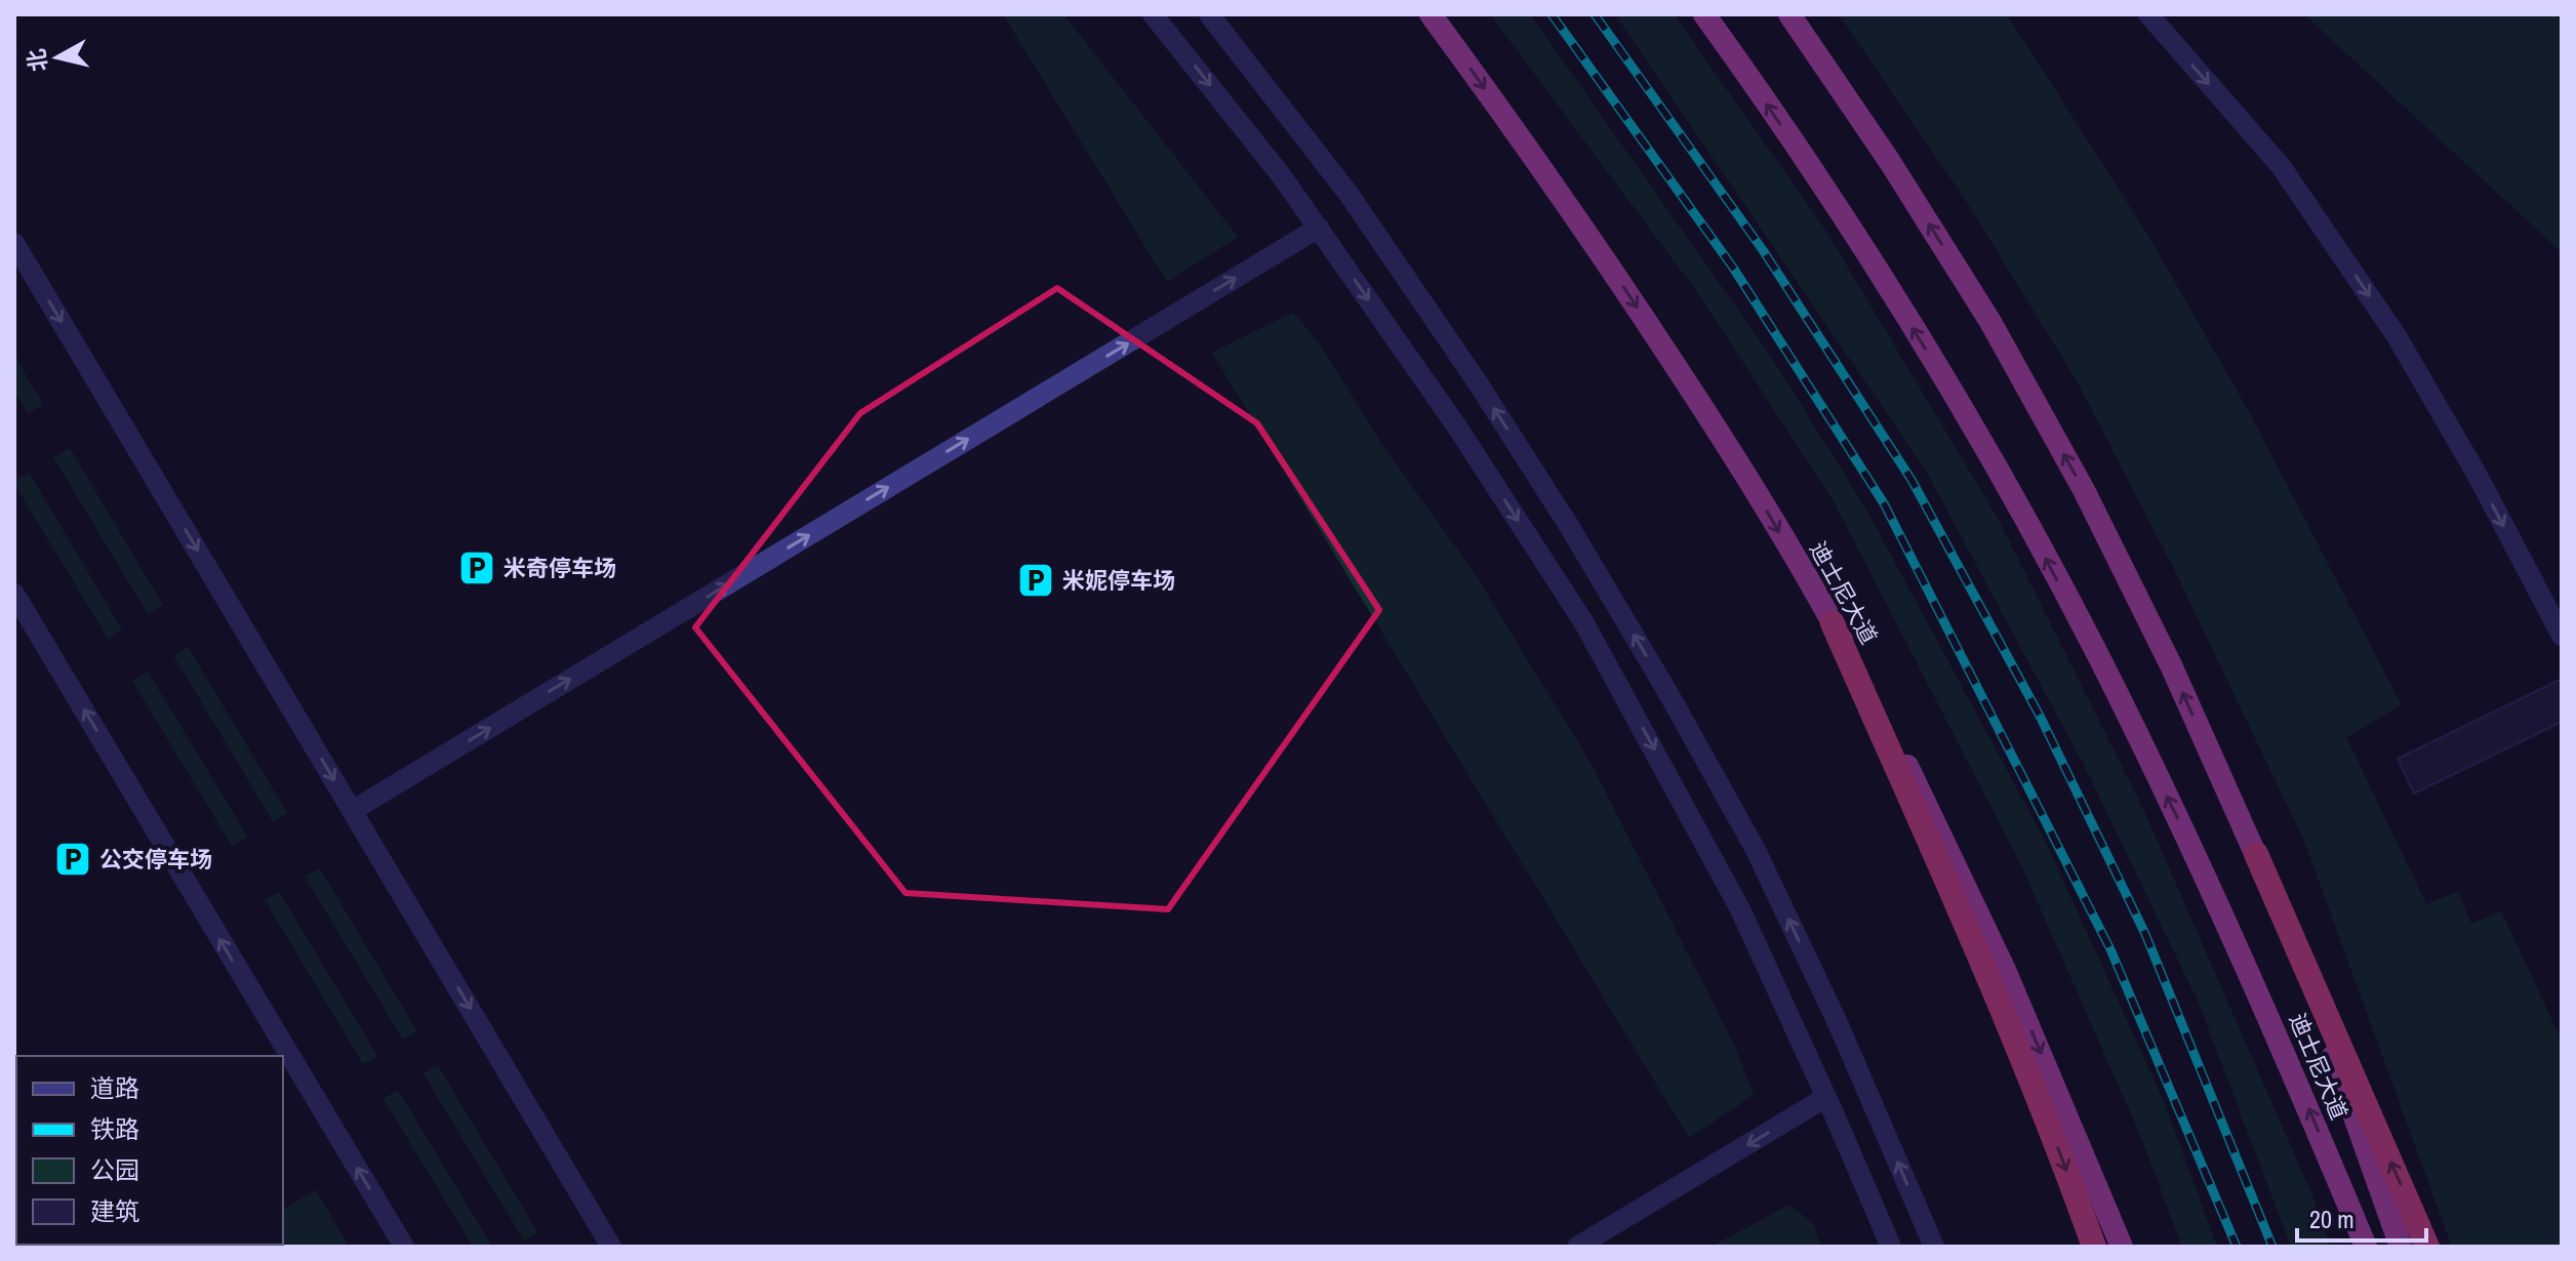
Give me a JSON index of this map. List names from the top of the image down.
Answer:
{
  "streets": {
    "highway": ["迪士尼大道"]
  },
  "places": {
    "parking": ["米奇停车场", "米妮停车场", "公交停车场"]
  },
  "legend": [
    "道路",
    "铁路",
    "公园",
    "建筑"
  ],
  "scale_bar": "20 m",
  "north": "left"
}
